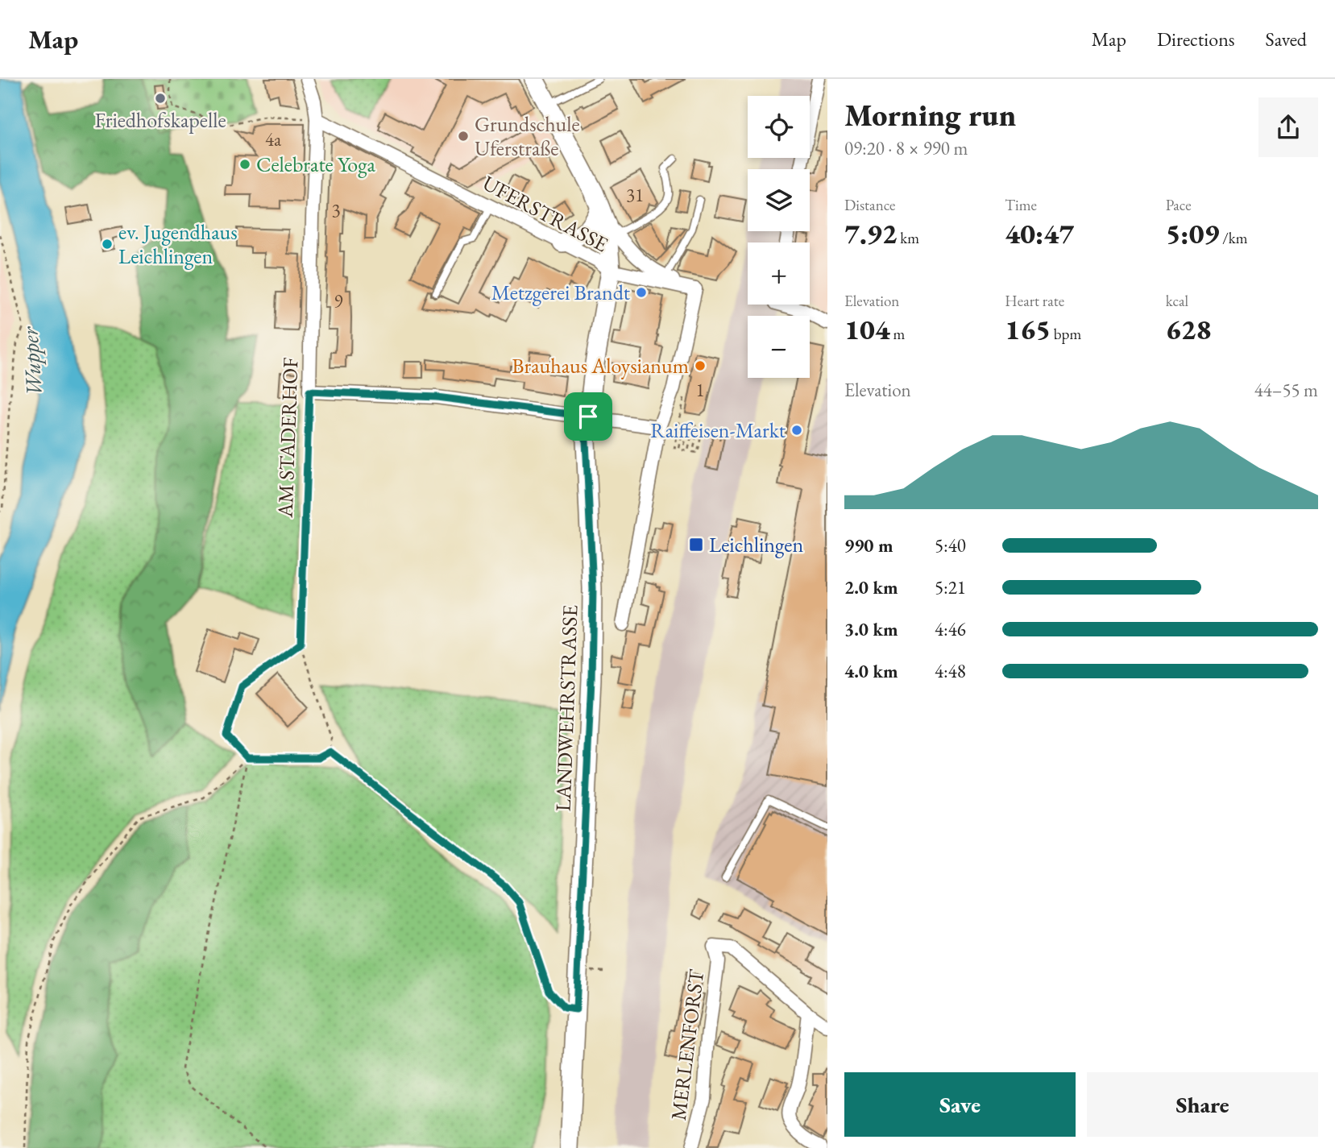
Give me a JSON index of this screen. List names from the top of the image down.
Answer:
{
  "streets": {
    "main road": ["LANDWEHRSTRASSE"],
    "street": ["UFERSTRASSE", "AM STADERHOF", "MERLENFORST"]
  },
  "crossings": [
    ["UFERSTRASSE", "AM STADERHOF"],
    ["UFERSTRASSE", "LANDWEHRSTRASSE"]
  ],
  "water": ["Wupper"],
  "places": {
    "other": [
      "Friedhofskapelle",
      "Grundschule Uferstraße",
      "Celebrate Yoga",
      "ev. Jugendhaus Leichlingen",
      "Metzgerei Brandt",
      "Brauhaus Aloysianum",
      "Raiffeisen-Markt"
    ],
    "transit": ["Leichlingen"]
  },
  "house_numbers": [
    "4a",
    "31",
    "3",
    "9",
    "1"
  ],
  "page": {
    "header": "Map",
    "nav": ["Map", "Directions", "Saved"],
    "heading": ["Morning run", "09:20 · 8 × 990 m"],
    "map_buttons": ["+", "−"],
    "stats": [
      ["Distance", "7.92 km"],
      ["Time", "40:47"],
      ["Pace", "5:09 /km"],
      ["Elevation", "104 m"],
      ["Heart rate", "165 bpm"],
      ["kcal", "628"]
    ],
    "chart": ["Elevation", "44–55 m"],
    "list": [
      {
        "name": "990 m",
        "note": "5:40"
      },
      {
        "name": "2.0 km",
        "note": "5:21"
      },
      {
        "name": "3.0 km",
        "note": "4:46"
      },
      {
        "name": "4.0 km",
        "note": "4:48"
      }
    ],
    "buttons": ["Save", "Share"]
  }
}
